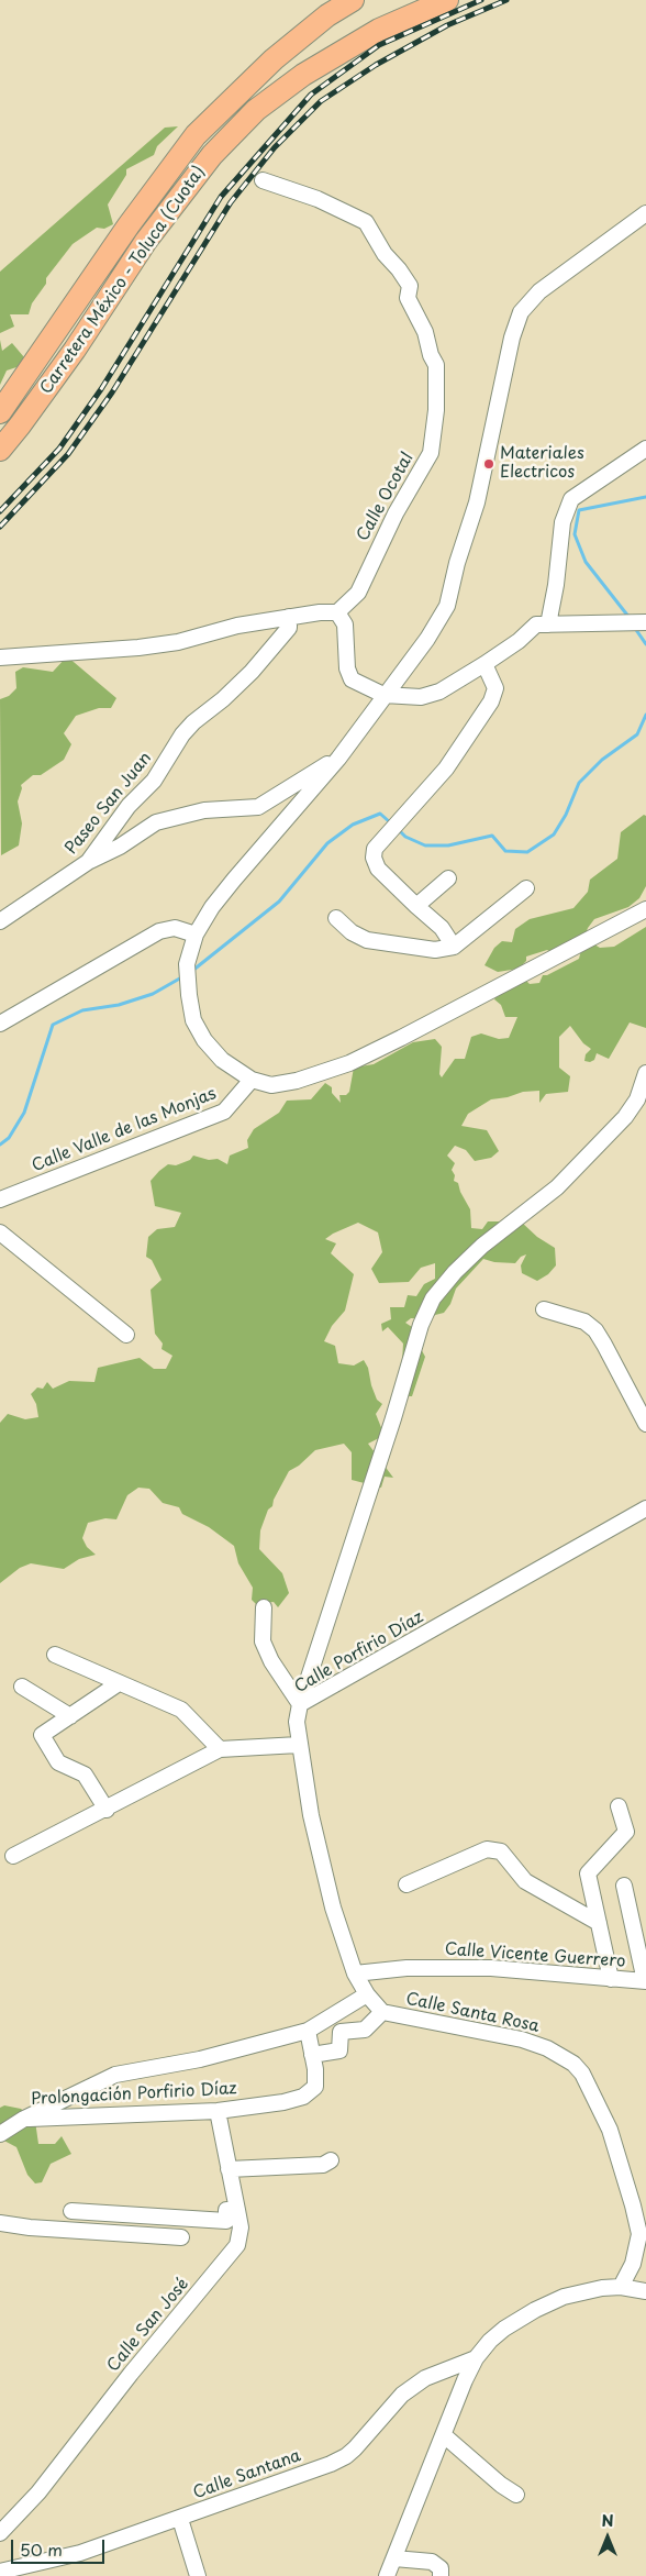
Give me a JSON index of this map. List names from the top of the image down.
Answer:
{
  "streets": {
    "highway": ["Carretera México - Toluca (Cuota)"],
    "street": [
      "Calle Ocotal",
      "Paseo San Juan",
      "Calle Valle de las Monjas",
      "Calle Porfirio Díaz",
      "Calle Vicente Guerrero",
      "Calle Santa Rosa",
      "Prolongación Porfirio Díaz",
      "Calle San José",
      "Calle Santana"
    ]
  },
  "crossings": [
    ["Calle Porfirio Díaz", "Calle Vicente Guerrero"],
    ["Calle Porfirio Díaz", "Calle Santa Rosa"],
    ["Calle Vicente Guerrero", "Calle Santa Rosa"],
    ["Calle Santa Rosa", "Prolongación Porfirio Díaz"],
    ["Prolongación Porfirio Díaz", "Calle San José"]
  ],
  "places": ["Materiales Electricos"],
  "scale_bar": "50 m",
  "north": "top"
}
